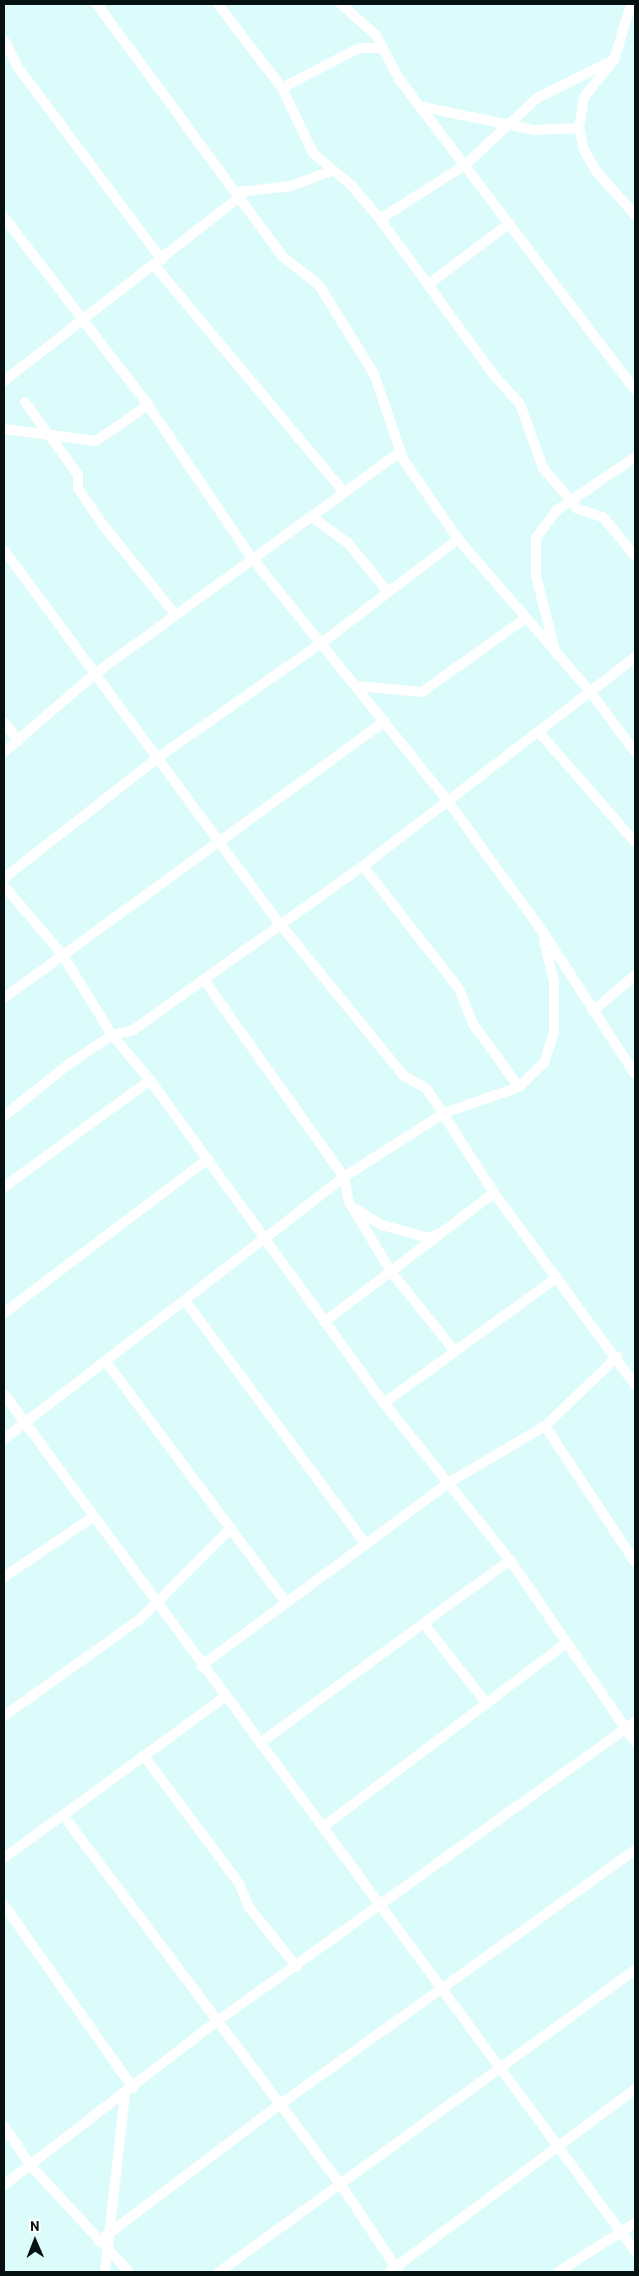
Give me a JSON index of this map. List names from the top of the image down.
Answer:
{
  "north": "top"
}
